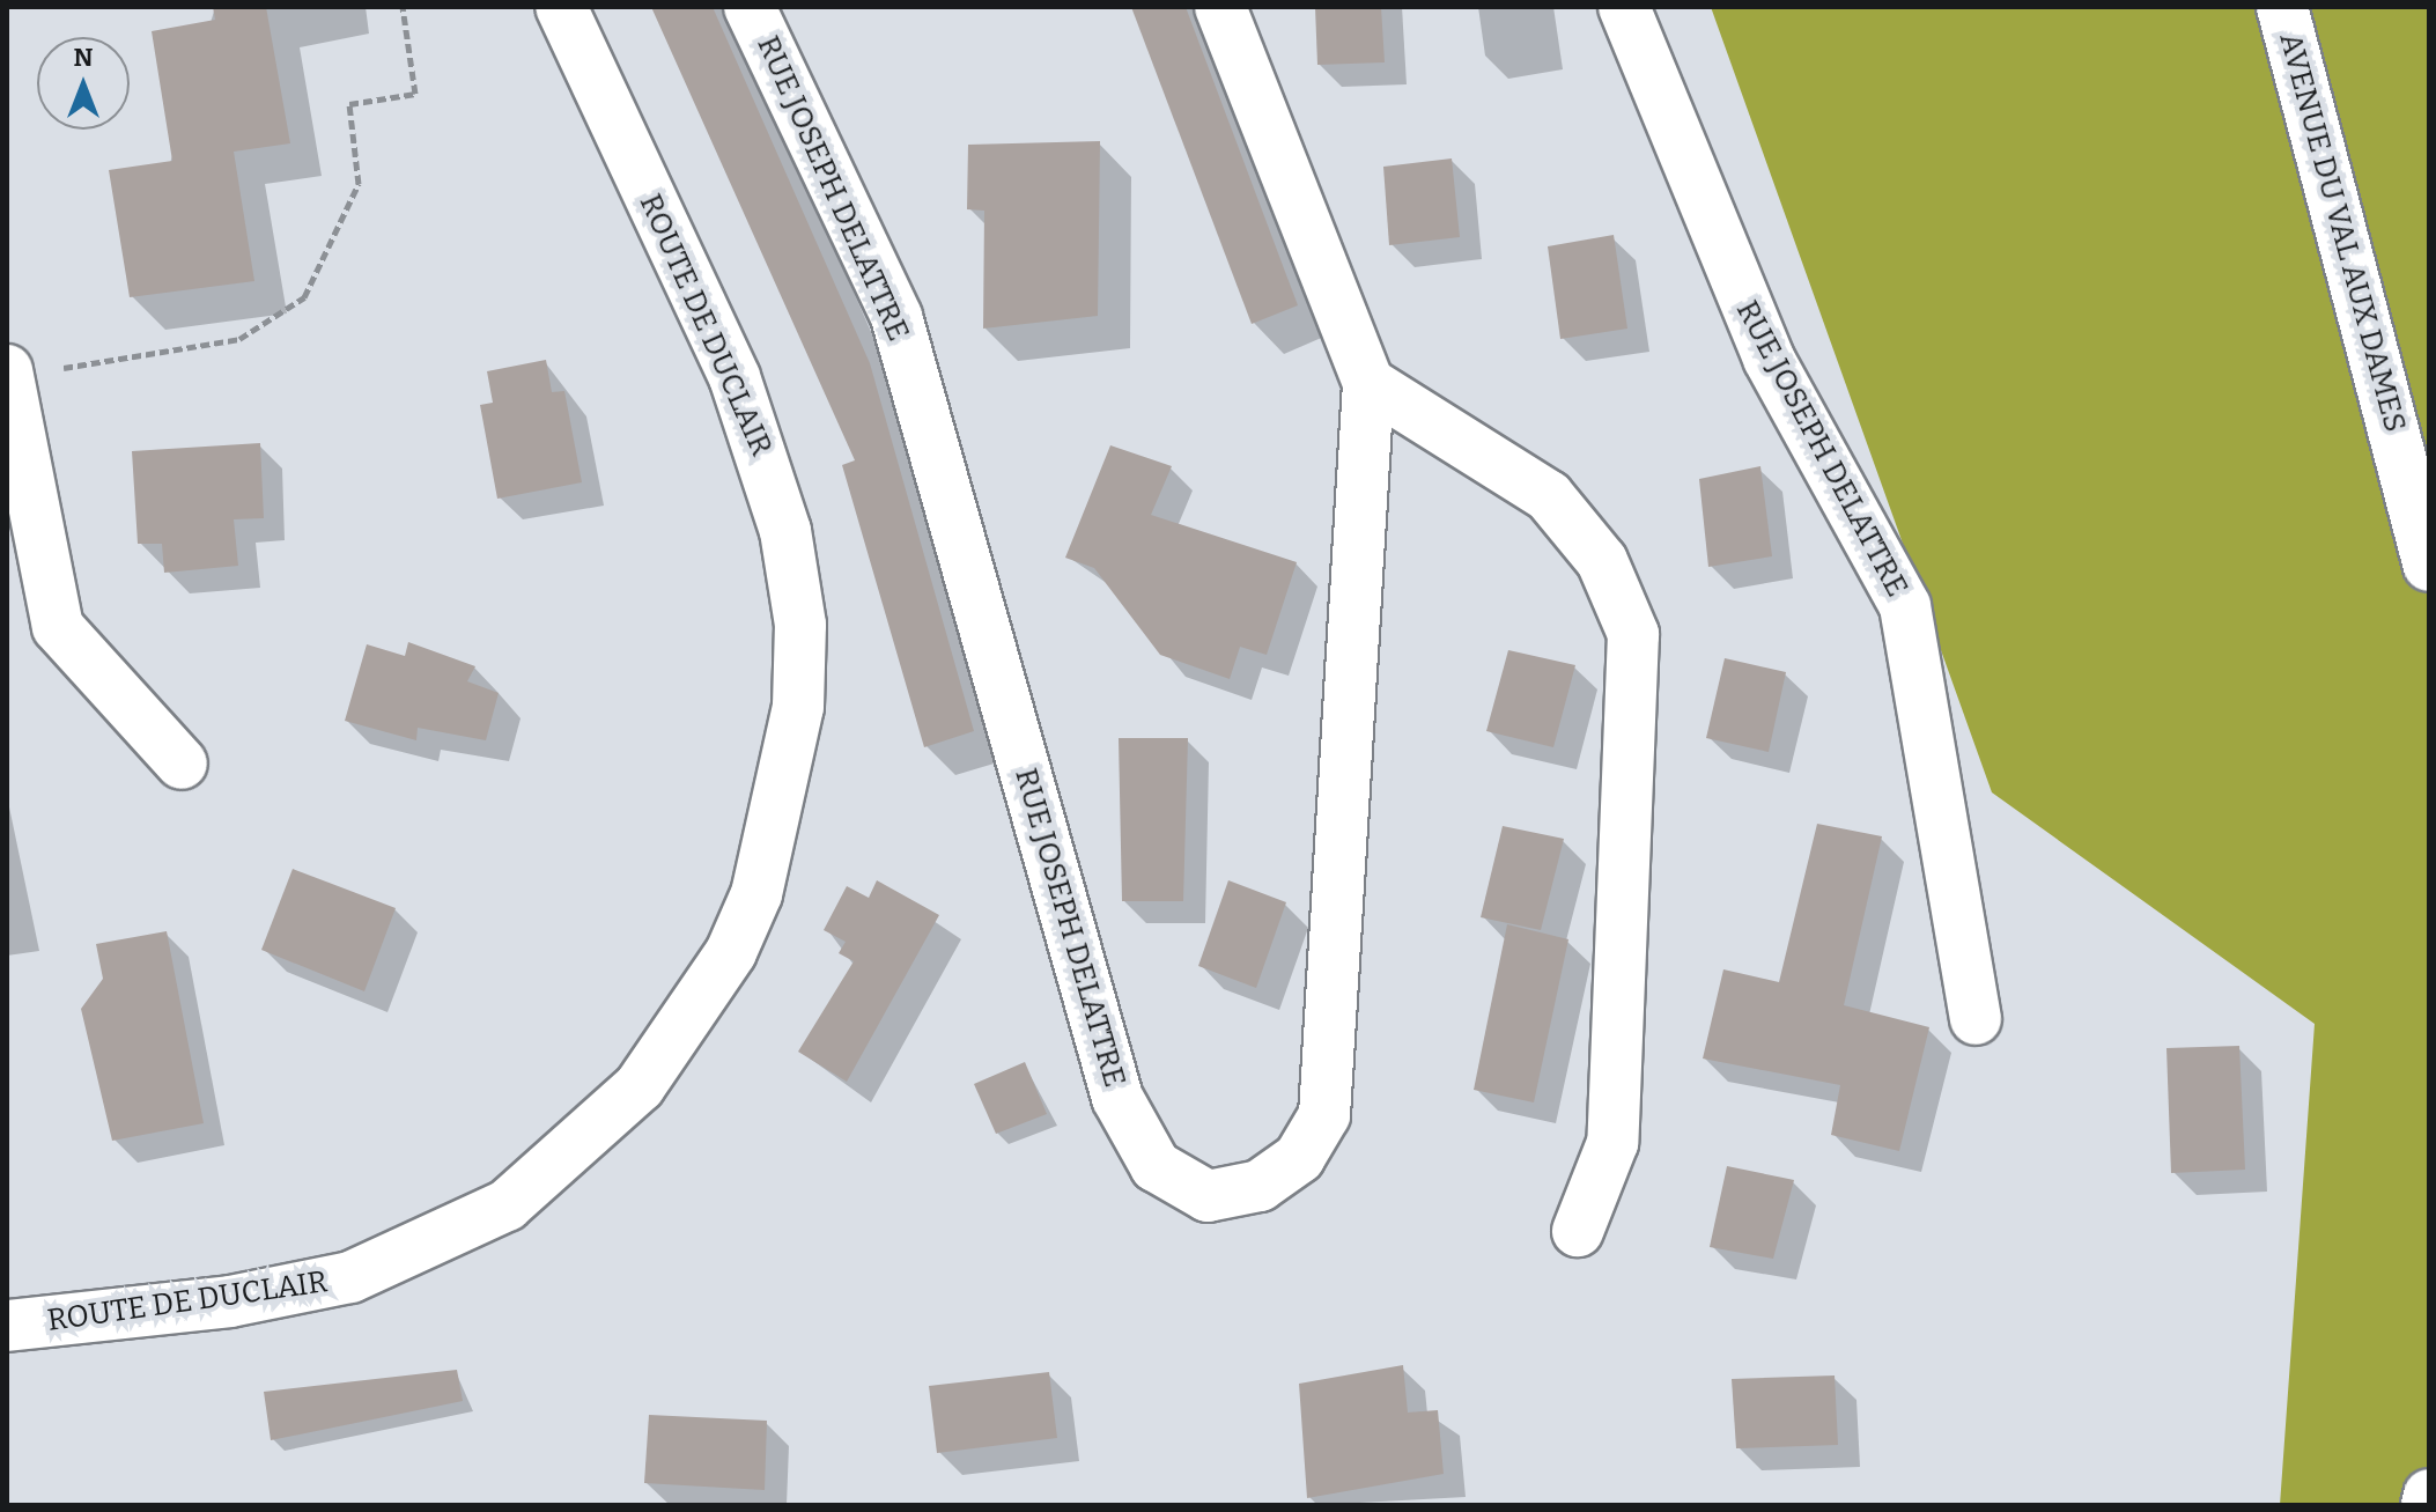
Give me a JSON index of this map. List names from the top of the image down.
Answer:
{
  "streets": {
    "street": ["RUE JOSEPH DELATTRE", "AVENUE DU VAL AUX DAMES", "ROUTE DE DUCLAIR"]
  },
  "north": "top"
}
